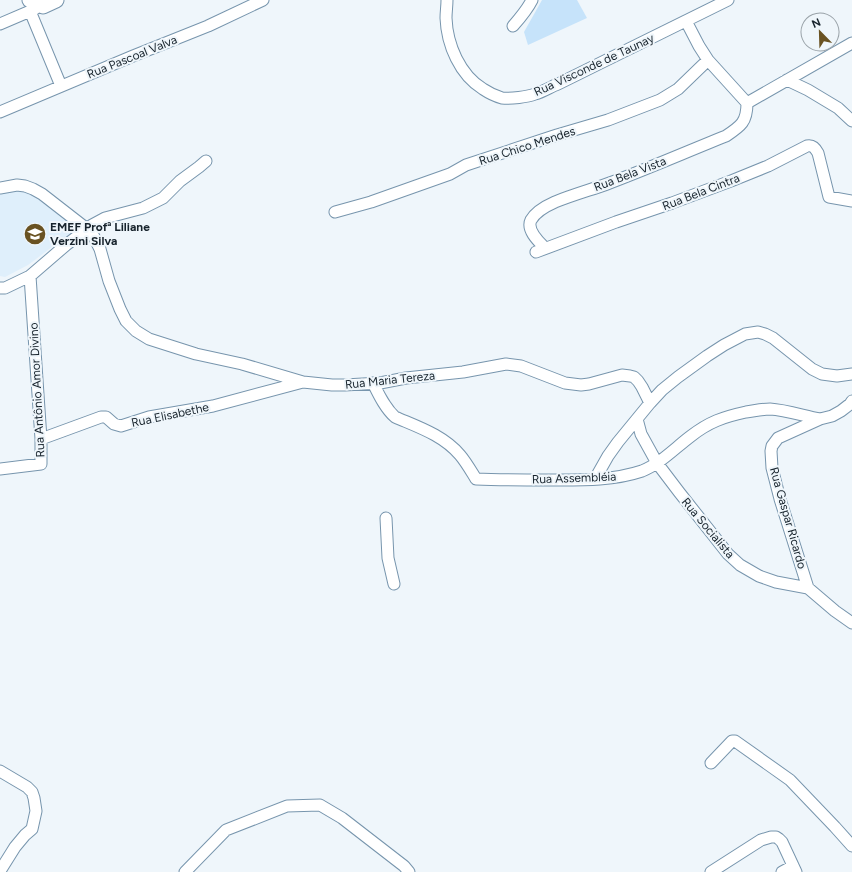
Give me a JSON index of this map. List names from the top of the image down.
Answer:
{
  "streets": {
    "street": [
      "Rua Pascoal Valva",
      "Rua Visconde de Taunay",
      "Rua Chico Mendes",
      "Rua Bela Vista",
      "Rua Bela Cintra",
      "Rua Maria Tereza",
      "Rua Antônio Amor Divino",
      "Rua Elisabethe",
      "Rua Assembléia",
      "Rua Gaspar Ricardo",
      "Rua Socialista"
    ]
  },
  "crossings": [
    ["Rua Bela Vista", "Rua Bela Cintra"],
    ["Rua Maria Tereza", "Rua Elisabethe"],
    ["Rua Maria Tereza", "Rua Assembléia"],
    ["Rua Antônio Amor Divino", "Rua Elisabethe"],
    ["Rua Assembléia", "Rua Gaspar Ricardo"],
    ["Rua Assembléia", "Rua Socialista"],
    ["Rua Gaspar Ricardo", "Rua Socialista"]
  ],
  "places": {
    "school or university": ["EMEF Profª Liliane Verzini Silva"]
  },
  "north": "top left"
}
